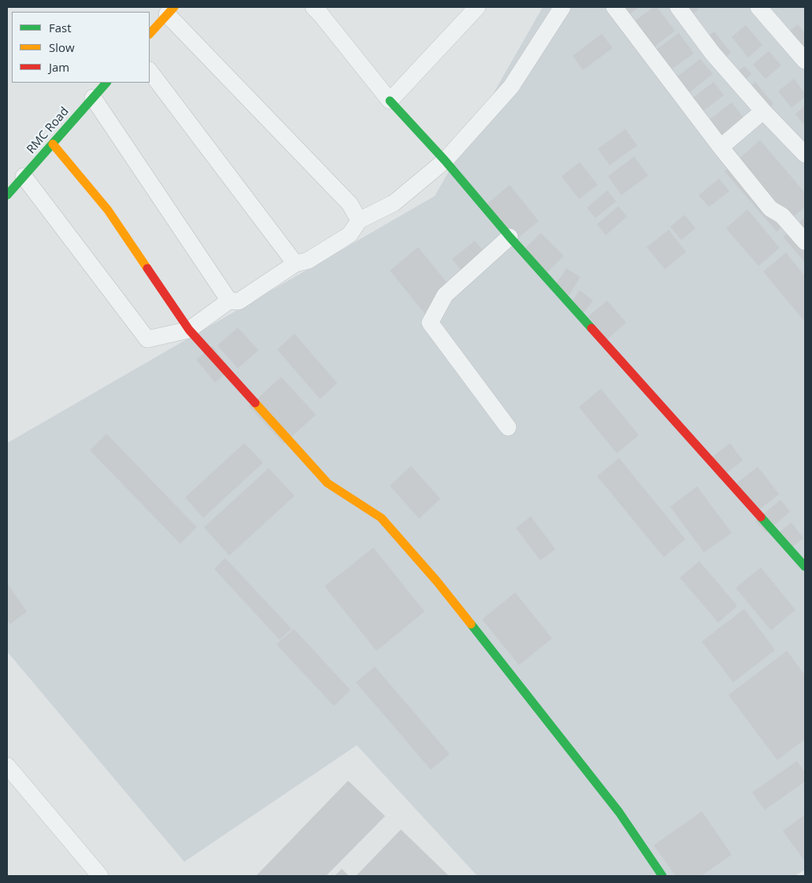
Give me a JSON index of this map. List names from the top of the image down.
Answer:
{
  "streets": {
    "street": ["RMC Road"]
  },
  "legend": ["Fast", "Slow", "Jam"]
}
